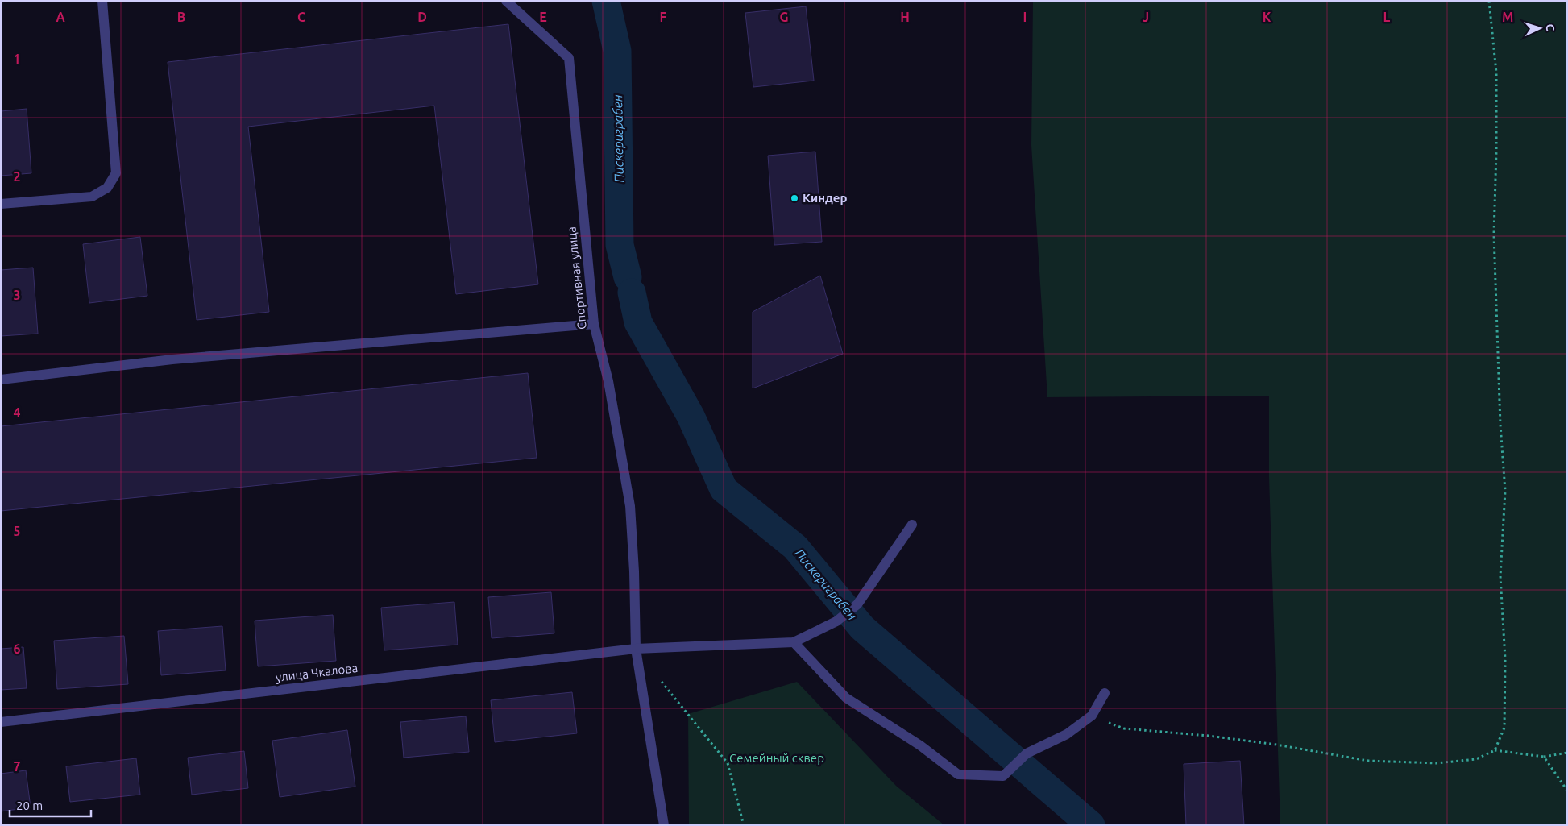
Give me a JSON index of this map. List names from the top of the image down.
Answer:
{
  "streets": {
    "street": ["Спортивная улица", "улица Чкалова"]
  },
  "crossings": [
    ["Спортивная улица", "улица Чкалова"]
  ],
  "water": ["Пискериграбен"],
  "parks": ["Семейный сквер"],
  "places": ["Киндер"],
  "scale_bar": "20 m",
  "north": "right",
  "grid": {
    "columns": [
      "A",
      "B",
      "C",
      "D",
      "E",
      "F",
      "G",
      "H",
      "I",
      "J",
      "K",
      "L",
      "M"
    ],
    "rows": [
      "1",
      "2",
      "3",
      "4",
      "5",
      "6",
      "7"
    ]
  }
}
